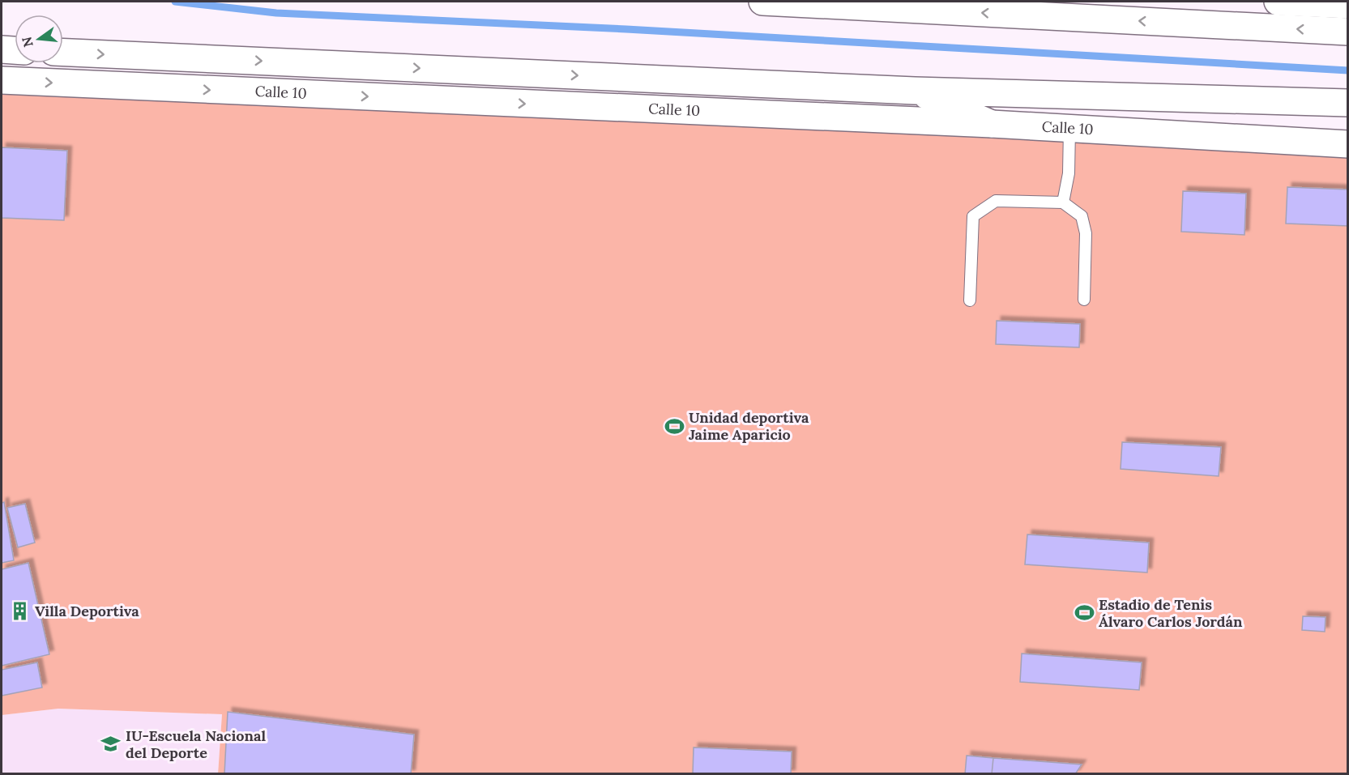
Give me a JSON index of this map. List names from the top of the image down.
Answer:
{
  "streets": {
    "main road": ["Calle 10"]
  },
  "one_way": ["Calle 10"],
  "places": {
    "sports": ["Unidad deportiva Jaime Aparicio", "Estadio de Tenis Álvaro Carlos Jordán"],
    "building": ["Villa Deportiva"],
    "school or university": ["IU-Escuela Nacional del Deporte"]
  },
  "north": "left"
}
